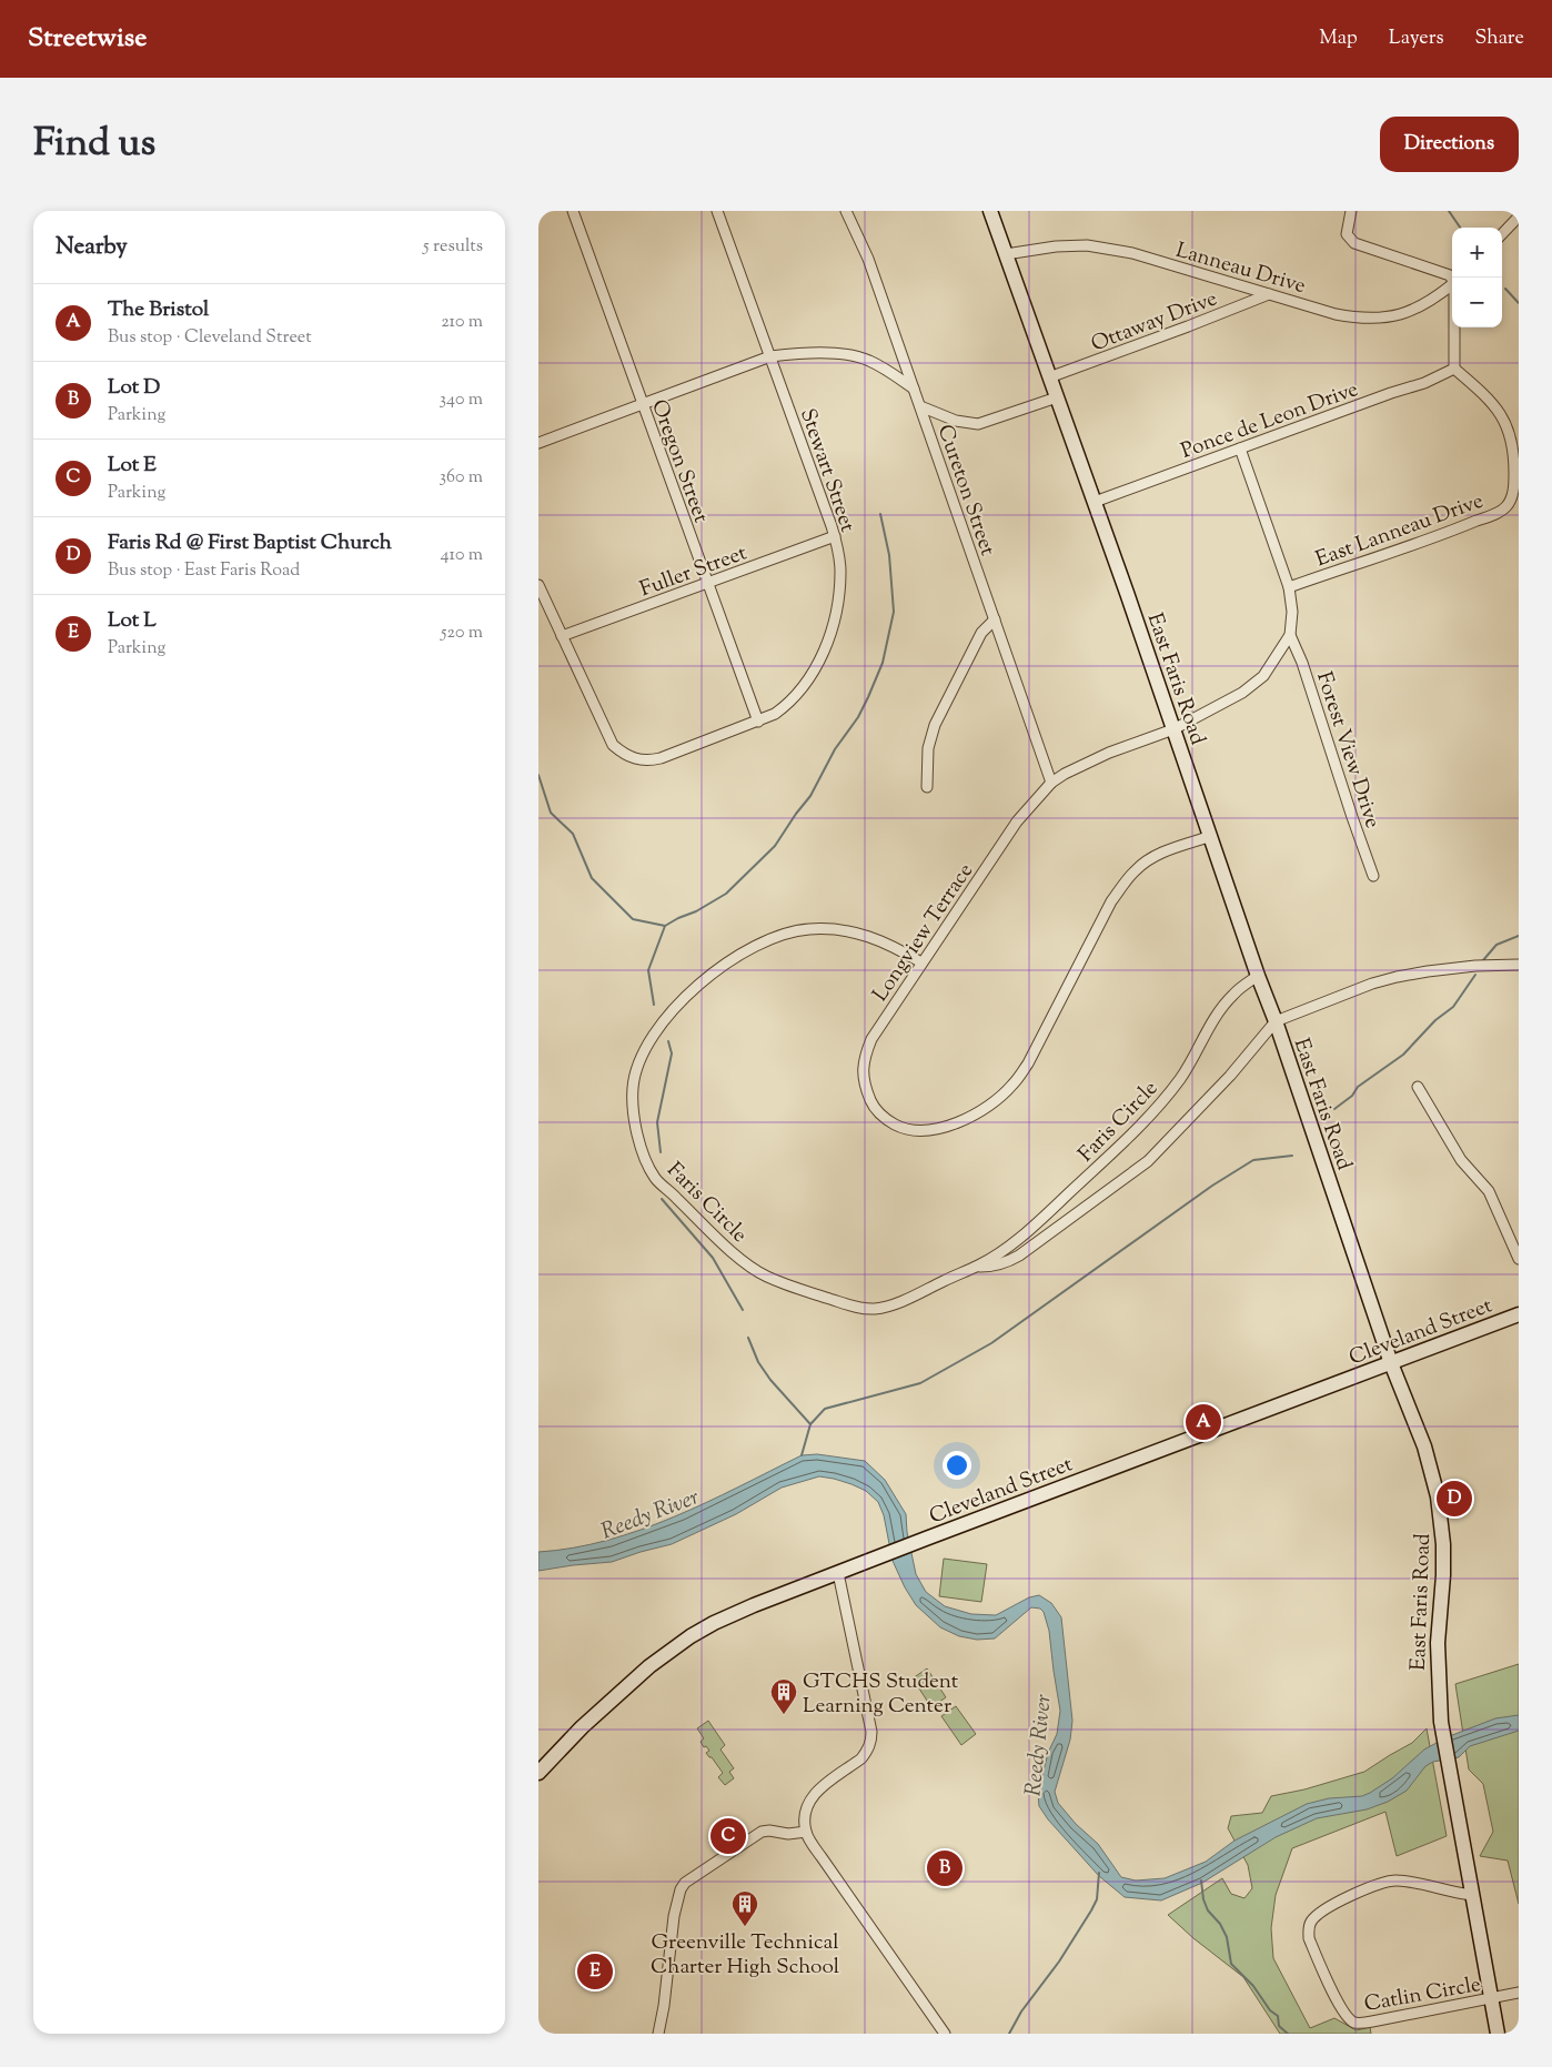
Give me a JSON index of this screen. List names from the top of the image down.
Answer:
{
  "streets": {
    "main road": ["East Faris Road", "Cleveland Street"],
    "street": [
      "Lanneau Drive",
      "Ottaway Drive",
      "Ponce de Leon Drive",
      "Oregon Street",
      "Stewart Street",
      "Cureton Street",
      "East Lanneau Drive",
      "Fuller Street",
      "Forest View Drive",
      "Longview Terrace",
      "Faris Circle",
      "Catlin Circle"
    ]
  },
  "crossings": [
    ["Lanneau Drive", "Ottaway Drive"],
    ["Lanneau Drive", "East Faris Road"],
    ["Ottaway Drive", "East Faris Road"],
    ["Ponce de Leon Drive", "East Lanneau Drive"],
    ["Ponce de Leon Drive", "East Faris Road"],
    ["Oregon Street", "Stewart Street"],
    ["Oregon Street", "Fuller Street"],
    ["Stewart Street", "Fuller Street"],
    ["Cureton Street", "Longview Terrace"],
    ["East Faris Road", "Longview Terrace"],
    ["East Faris Road", "Faris Circle"],
    ["East Faris Road", "Cleveland Street"],
    ["East Faris Road", "Catlin Circle"],
    ["Forest View Drive", "Longview Terrace"],
    ["Longview Terrace", "Faris Circle"]
  ],
  "water": ["Reedy River"],
  "places": {
    "building": ["GTCHS Student Learning Center", "Greenville Technical Charter High School"]
  },
  "page": {
    "header": "Streetwise",
    "nav": ["Map", "Layers", "Share"],
    "title": "Find us",
    "buttons": "Directions",
    "heading": ["Nearby", "5 results"],
    "map_buttons": ["+", "−"],
    "list": [
      {
        "mark": "A",
        "name": "The Bristol",
        "note": "Bus stop · Cleveland Street",
        "value": "210 m"
      },
      {
        "mark": "B",
        "name": "Lot D",
        "note": "Parking",
        "value": "340 m"
      },
      {
        "mark": "C",
        "name": "Lot E",
        "note": "Parking",
        "value": "360 m"
      },
      {
        "mark": "D",
        "name": "Faris Rd @ First Baptist Church",
        "note": "Bus stop · East Faris Road",
        "value": "410 m"
      },
      {
        "mark": "E",
        "name": "Lot L",
        "note": "Parking",
        "value": "520 m"
      }
    ],
    "pins": [
      "A",
      "D",
      "C",
      "B",
      "E"
    ]
  }
}
